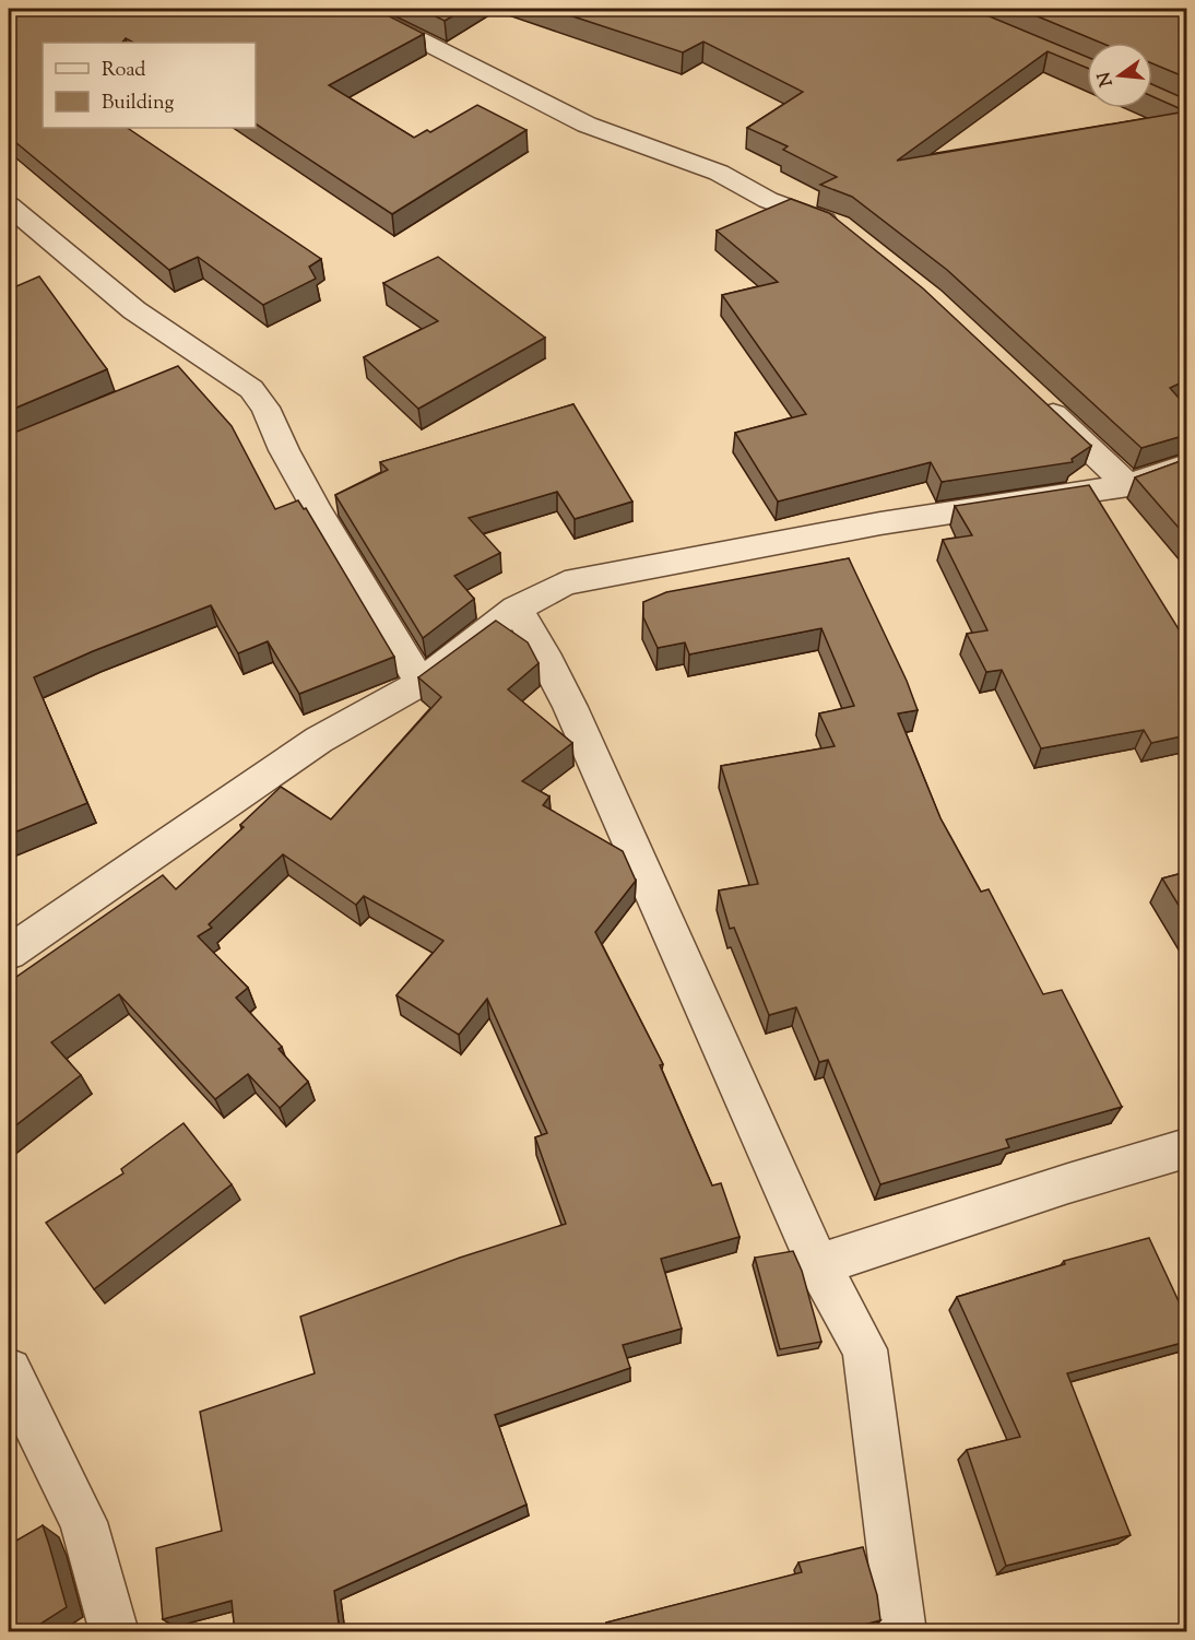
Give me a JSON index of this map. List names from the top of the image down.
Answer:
{
  "legend": ["Road", "Building"],
  "north": "left"
}
